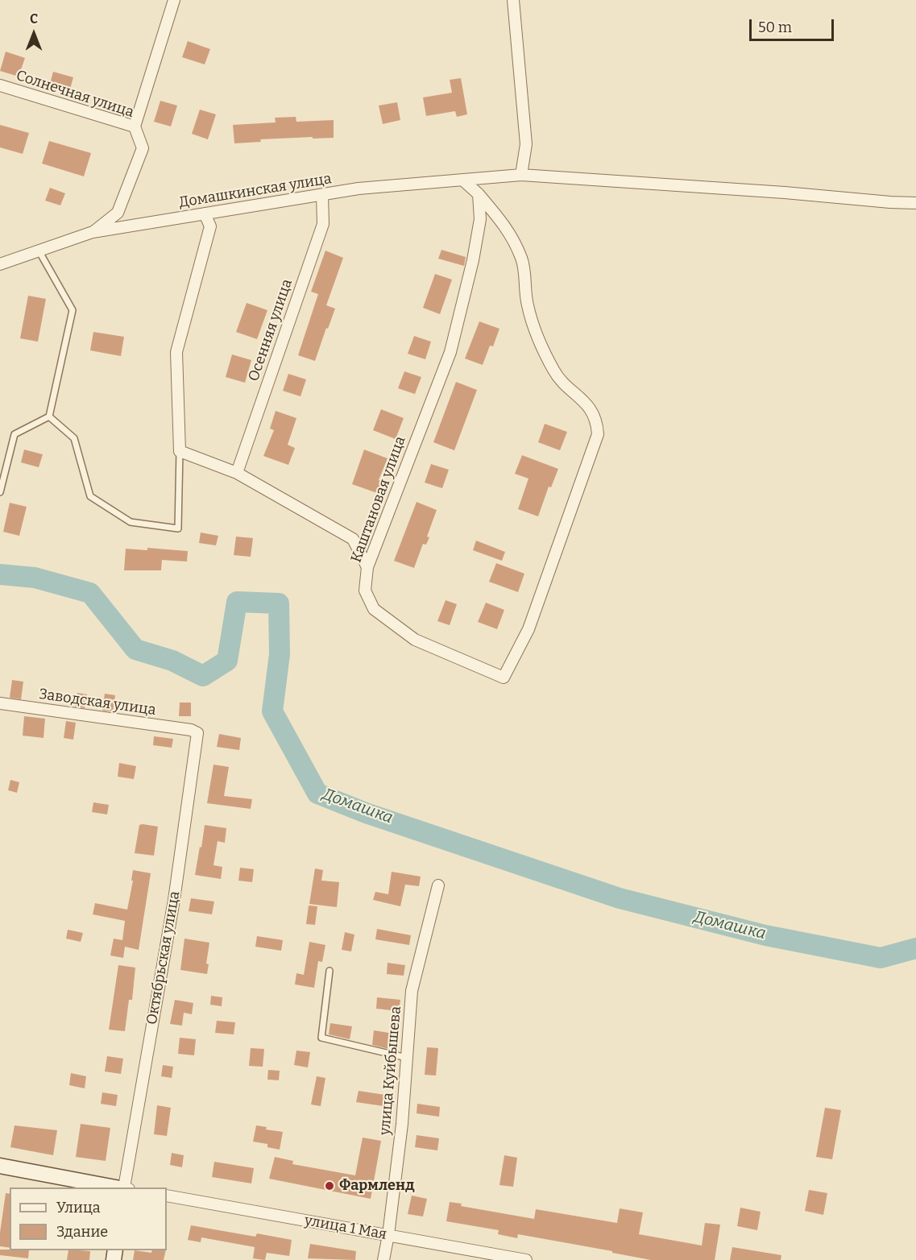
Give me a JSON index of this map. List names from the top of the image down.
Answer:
{
  "streets": {
    "street": [
      "Солнечная улица",
      "Домашкинская улица",
      "Осенняя улица",
      "Каштановая улица",
      "Заводская улица",
      "Октябрьская улица",
      "улица Куйбышева",
      "улица 1 Мая"
    ]
  },
  "crossings": [
    ["Солнечная улица", "Домашкинская улица"],
    ["Домашкинская улица", "Осенняя улица"],
    ["Заводская улица", "Октябрьская улица"],
    ["улица Куйбышева", "улица 1 Мая"]
  ],
  "water": ["Домашка"],
  "places": ["Фармленд"],
  "legend": ["Улица", "Здание"],
  "scale_bar": "50 m",
  "north": "top"
}
